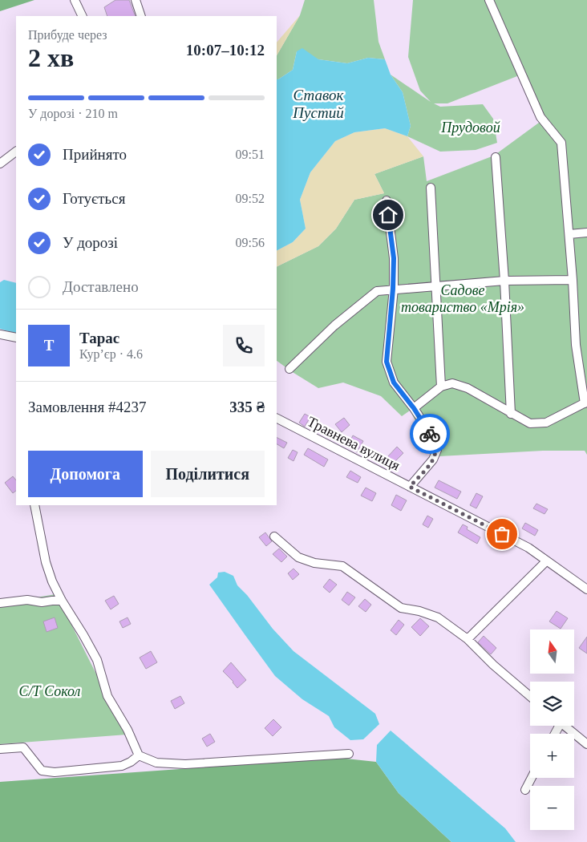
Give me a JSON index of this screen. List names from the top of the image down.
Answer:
{
  "streets": {
    "street": ["Травнева вулиця"]
  },
  "water": ["Ставок Пустий"],
  "parks": ["Прудовой", "Садове товариство «Мрія»", "С/Т Сокол"],
  "north": "top",
  "page": {
    "heading": ["2 хв", "Прибуде через", "10:07–10:12"],
    "panel": [
      "Тарас",
      "Кур’єр · 4.6",
      "Замовлення #4237",
      "335 ₴"
    ],
    "bar": "У дорозі · 210 m",
    "list": [
      ["Прийнято", "09:51"],
      ["Готується", "09:52"],
      ["У дорозі", "09:56"],
      "Доставлено"
    ],
    "round": "Т",
    "buttons": ["Допомога", "Поділитися"],
    "map_buttons": ["+", "−"]
  }
}
